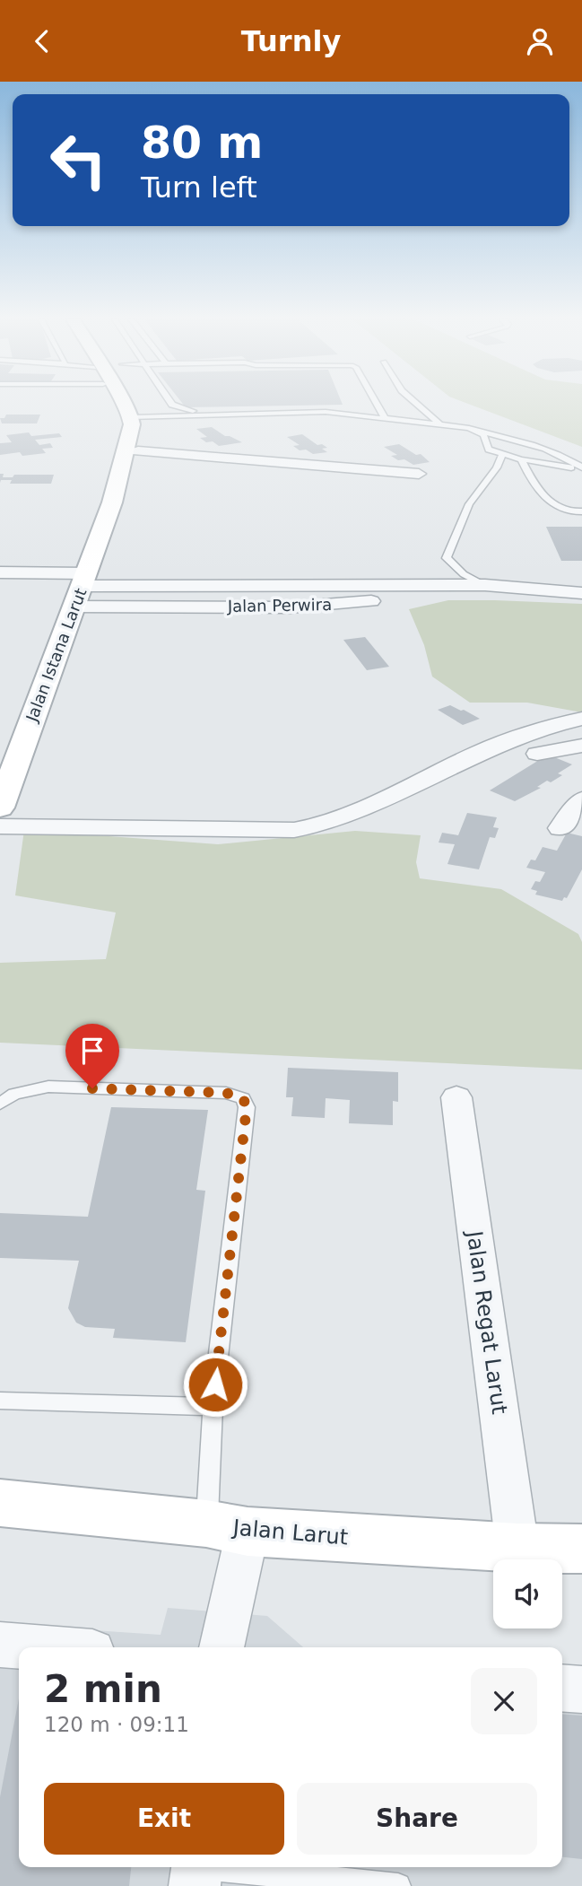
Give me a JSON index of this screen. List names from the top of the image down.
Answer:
{
  "streets": {
    "main road": ["Jalan Istana Larut", "Jalan Larut"],
    "street": ["Jalan Perwira", "Jalan Regat Larut"]
  },
  "crossings": [
    ["Jalan Perwira", "Jalan Istana Larut"],
    ["Jalan Regat Larut", "Jalan Larut"]
  ],
  "page": {
    "header": "Turnly",
    "turn": ["80 m", "Turn left"],
    "heading": ["2 min", "120 m · 09:11"],
    "buttons": ["Exit", "Share"]
  }
}
